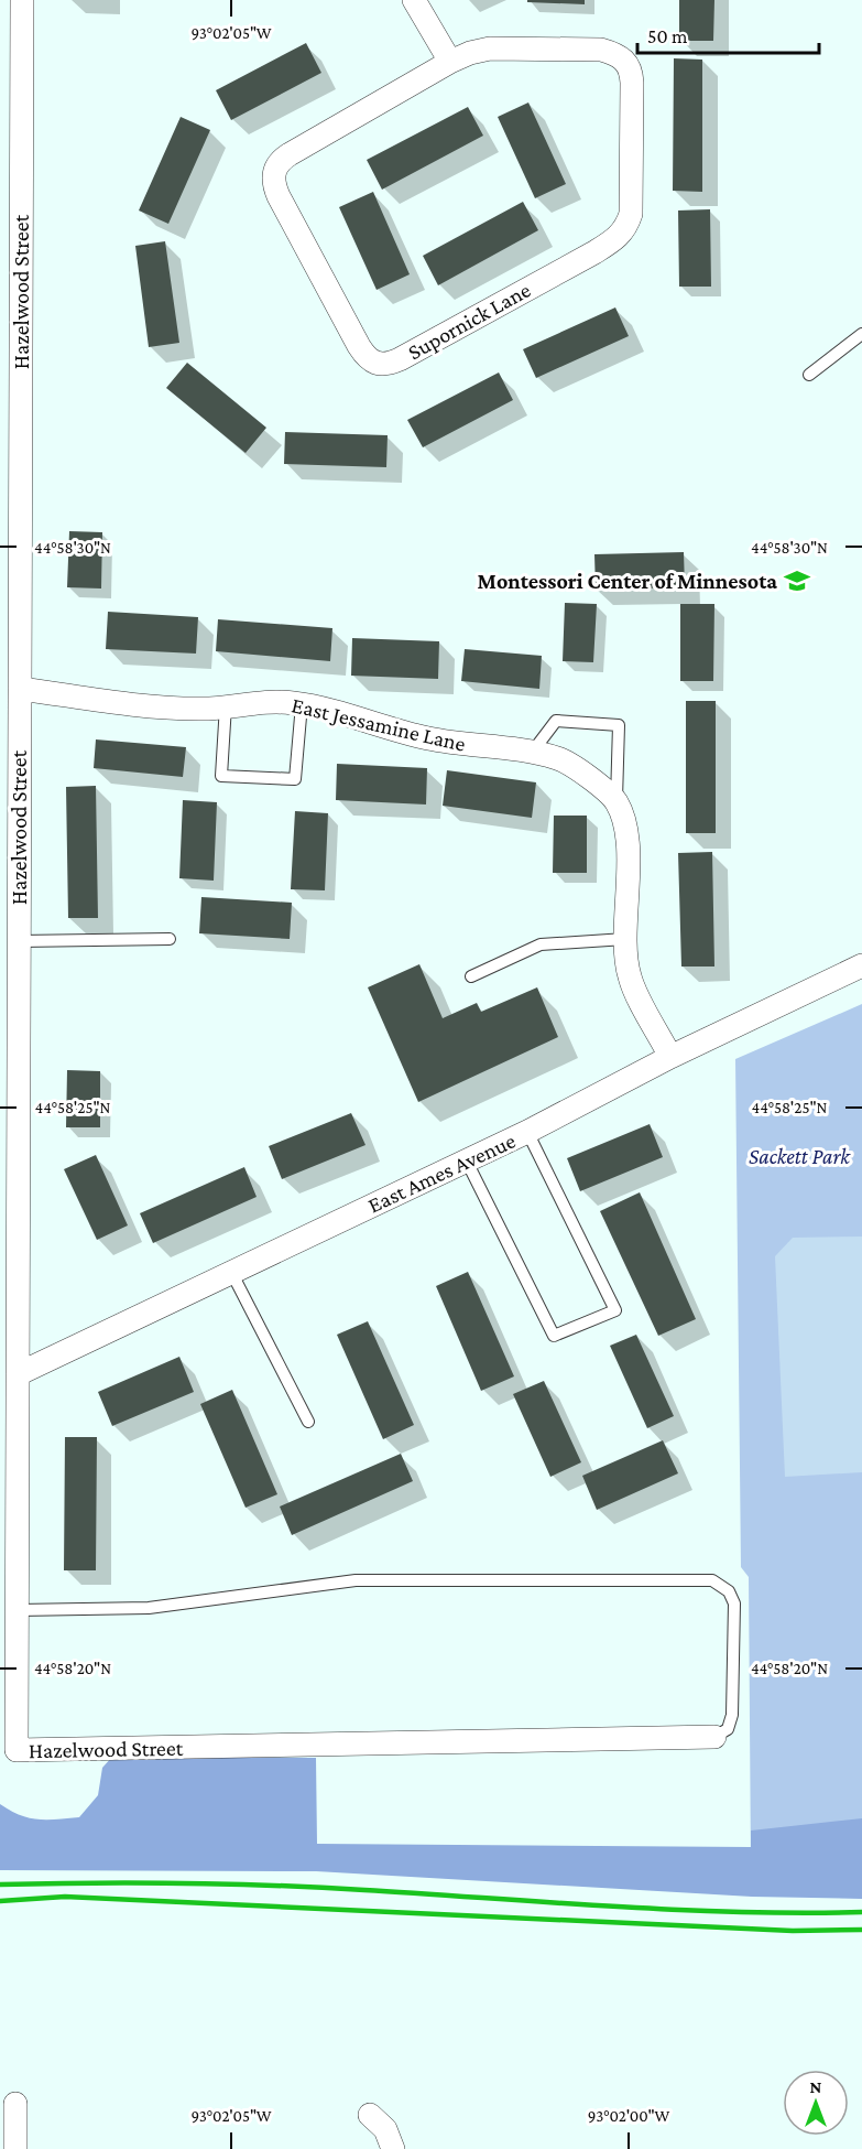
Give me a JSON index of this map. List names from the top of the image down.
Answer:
{
  "streets": {
    "street": [
      "Hazelwood Street",
      "Supornick Lane",
      "East Jessamine Lane",
      "East Ames Avenue"
    ]
  },
  "crossings": [
    ["Hazelwood Street", "East Jessamine Lane"],
    ["Hazelwood Street", "East Ames Avenue"]
  ],
  "parks": ["Sackett Park"],
  "places": {
    "school or university": ["Montessori Center of Minnesota"]
  },
  "scale_bar": "50 m",
  "north": "top",
  "coordinates": [
    "93°02'05\"W",
    "44°58'30\"N",
    "44°58'25\"N",
    "44°58'20\"N",
    "93°02'00\"W"
  ]
}
